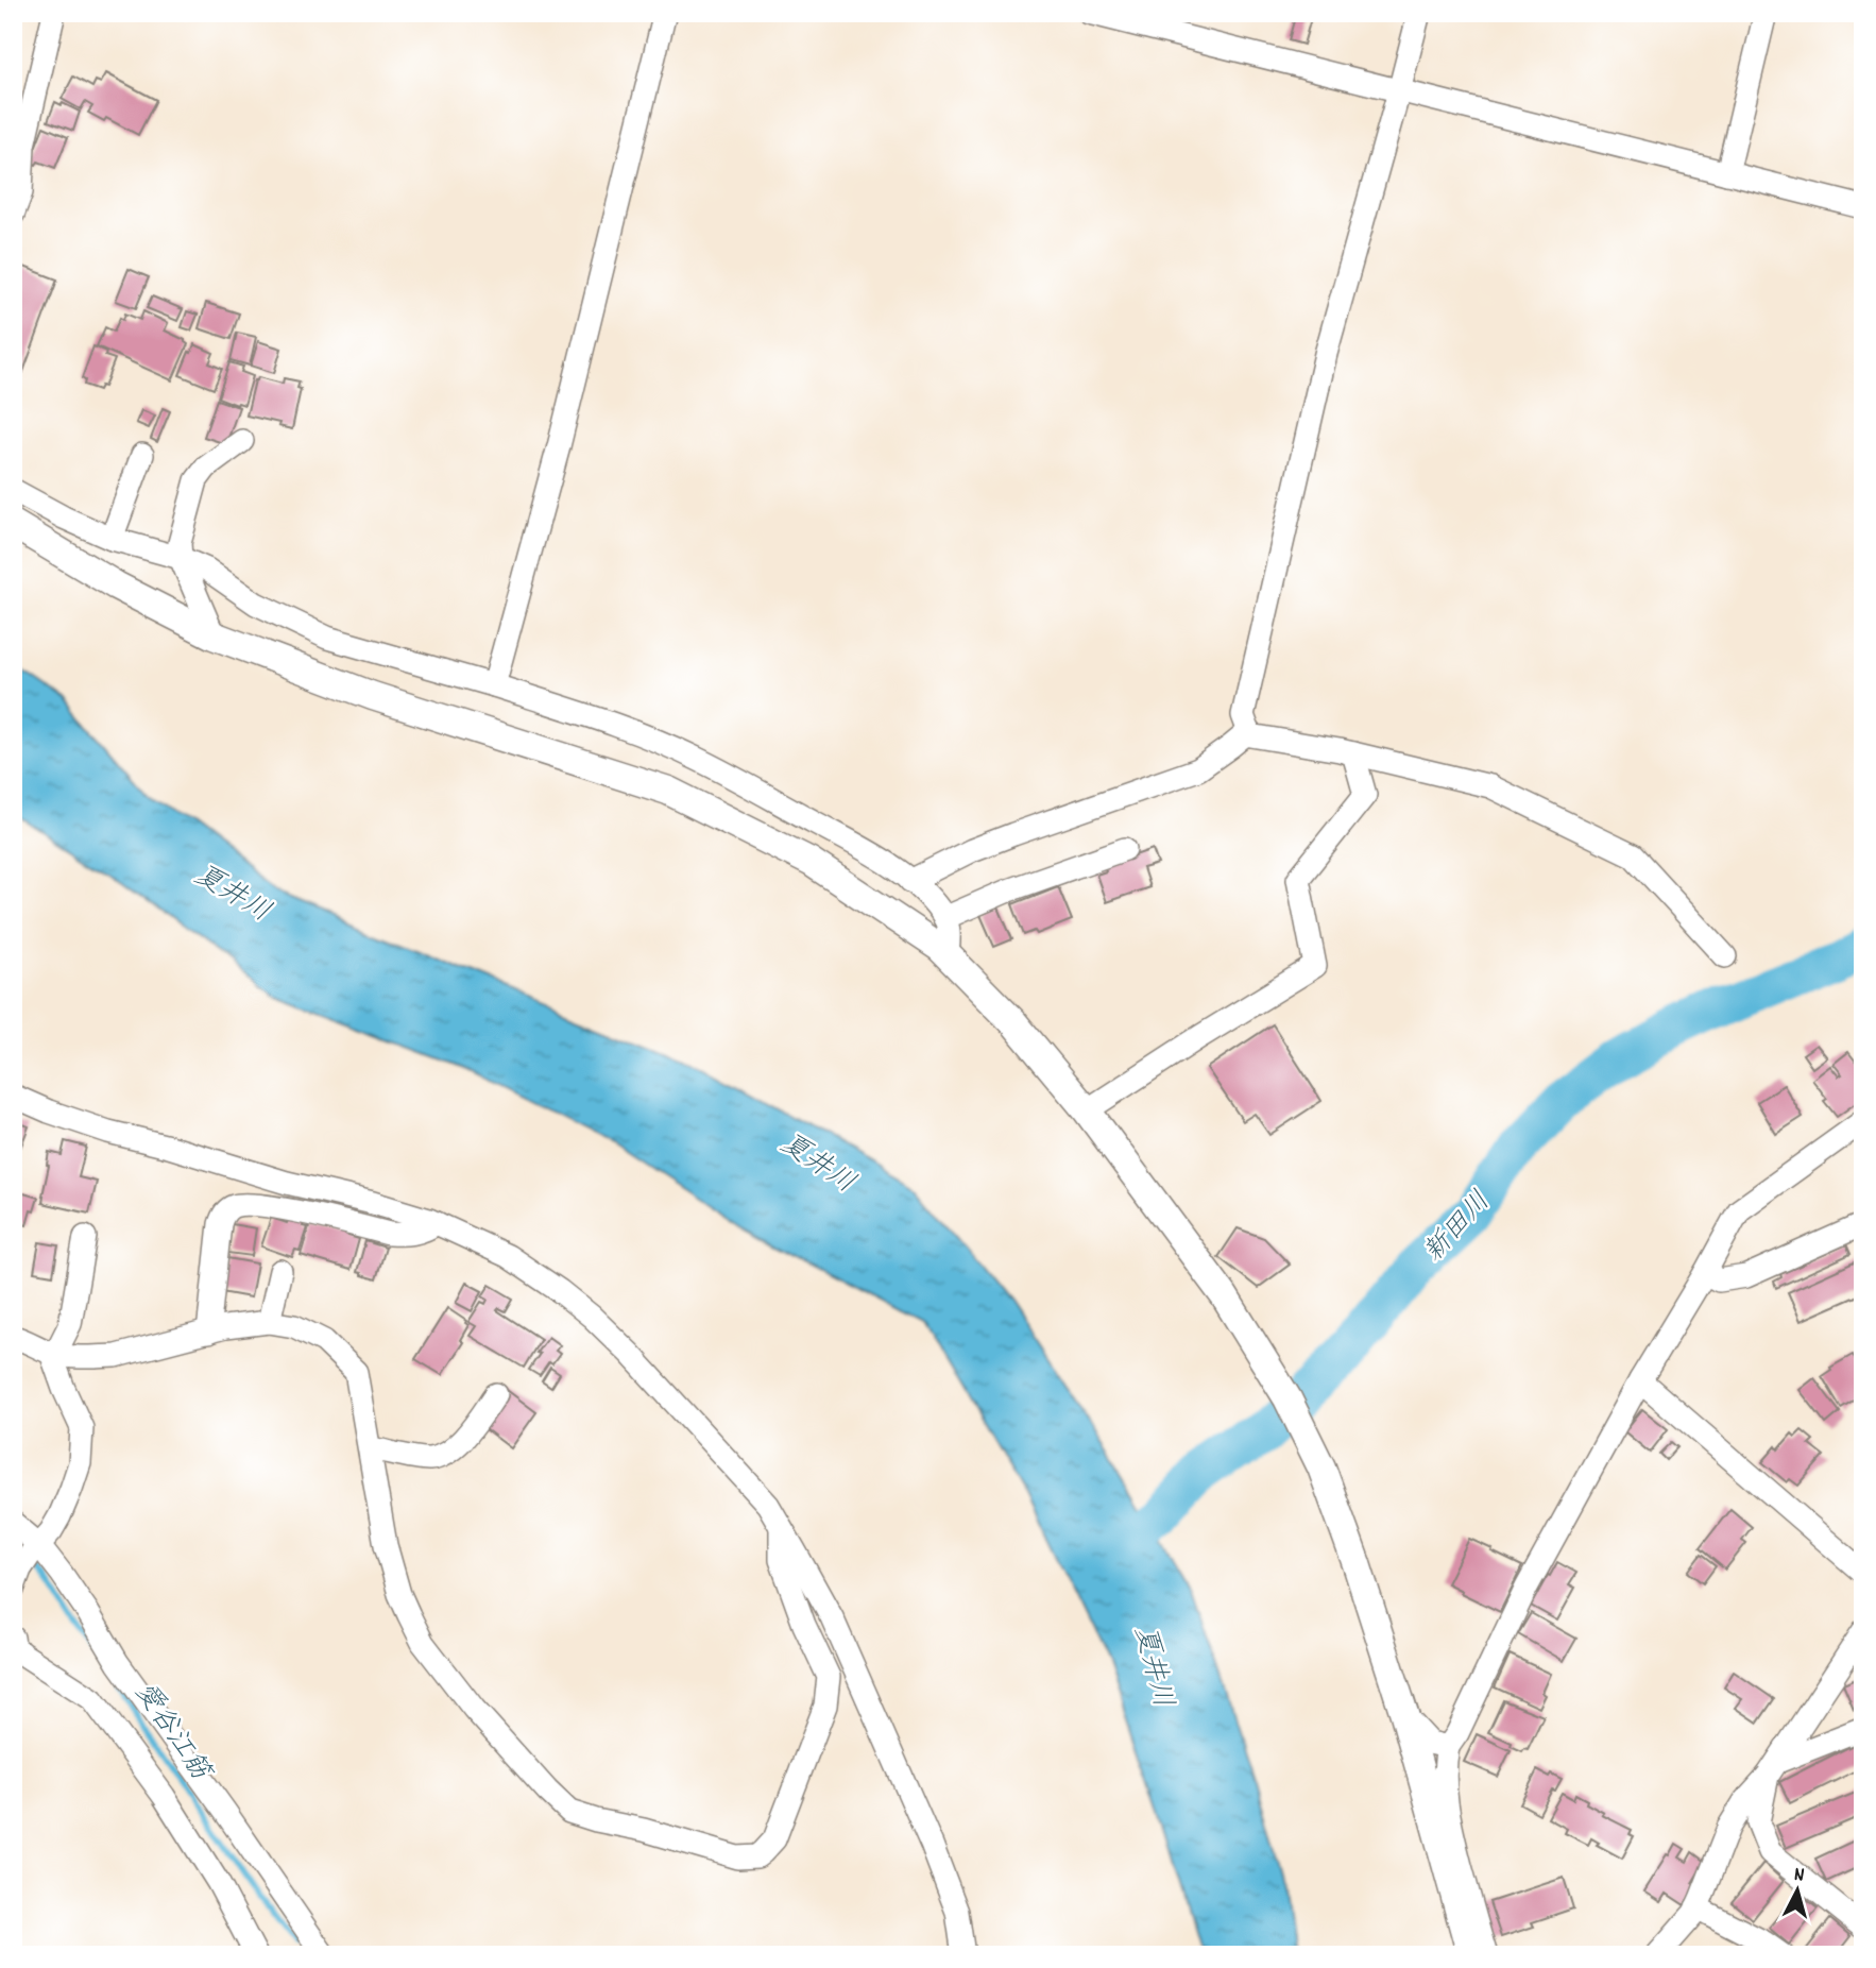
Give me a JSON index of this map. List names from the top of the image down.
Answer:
{
  "water": ["夏井川", "新田川", "愛谷江筋"],
  "north": "top"
}
